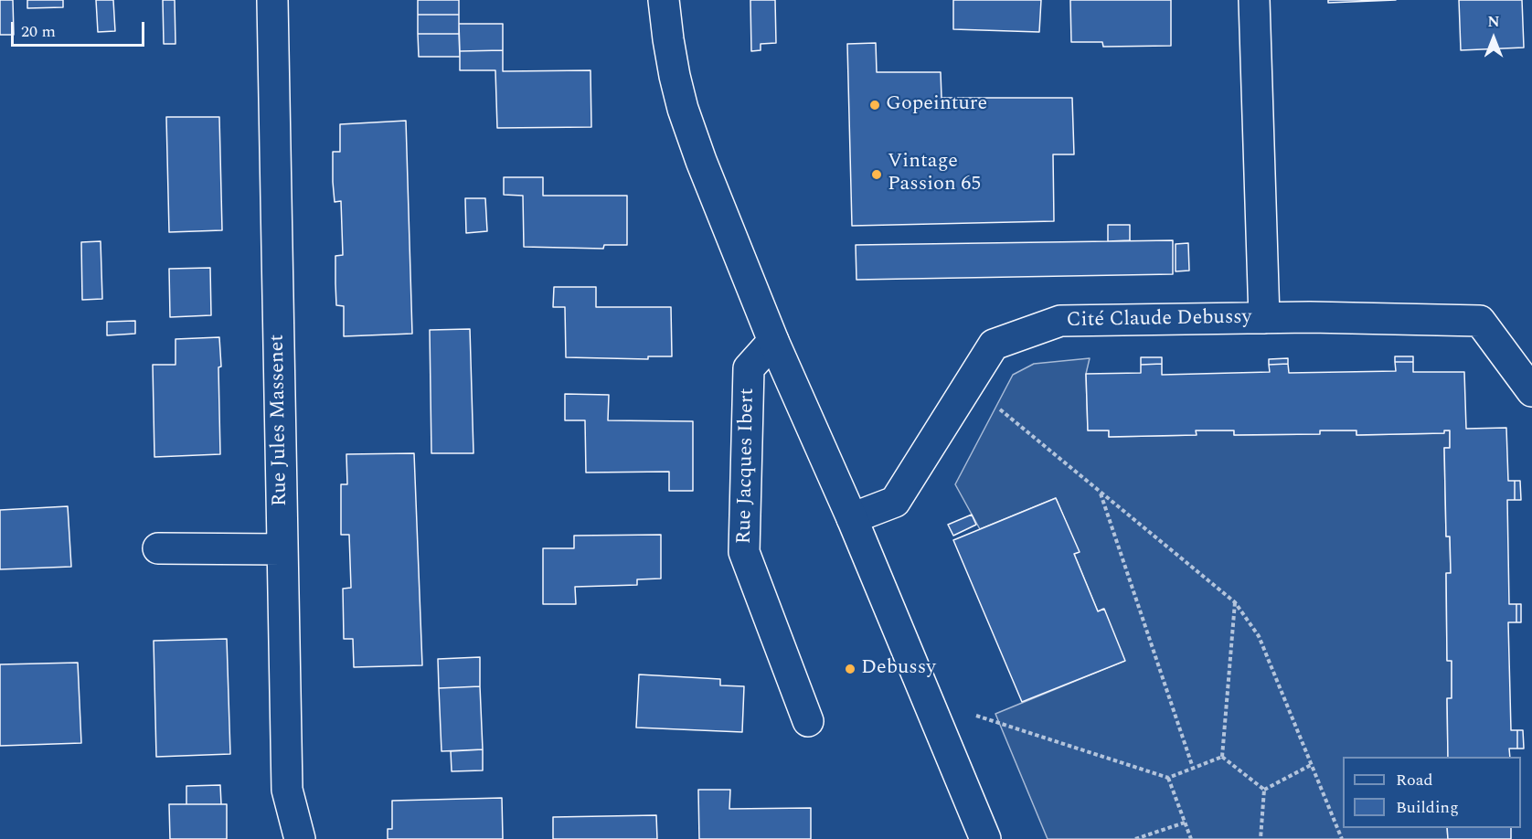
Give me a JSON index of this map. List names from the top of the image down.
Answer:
{
  "streets": {
    "street": ["Cité Claude Debussy", "Rue Jules Massenet", "Rue Jacques Ibert"]
  },
  "places": ["Gopeinture", "Vintage Passion 65", "Debussy"],
  "legend": ["Road", "Building"],
  "scale_bar": "20 m",
  "north": "top"
}
